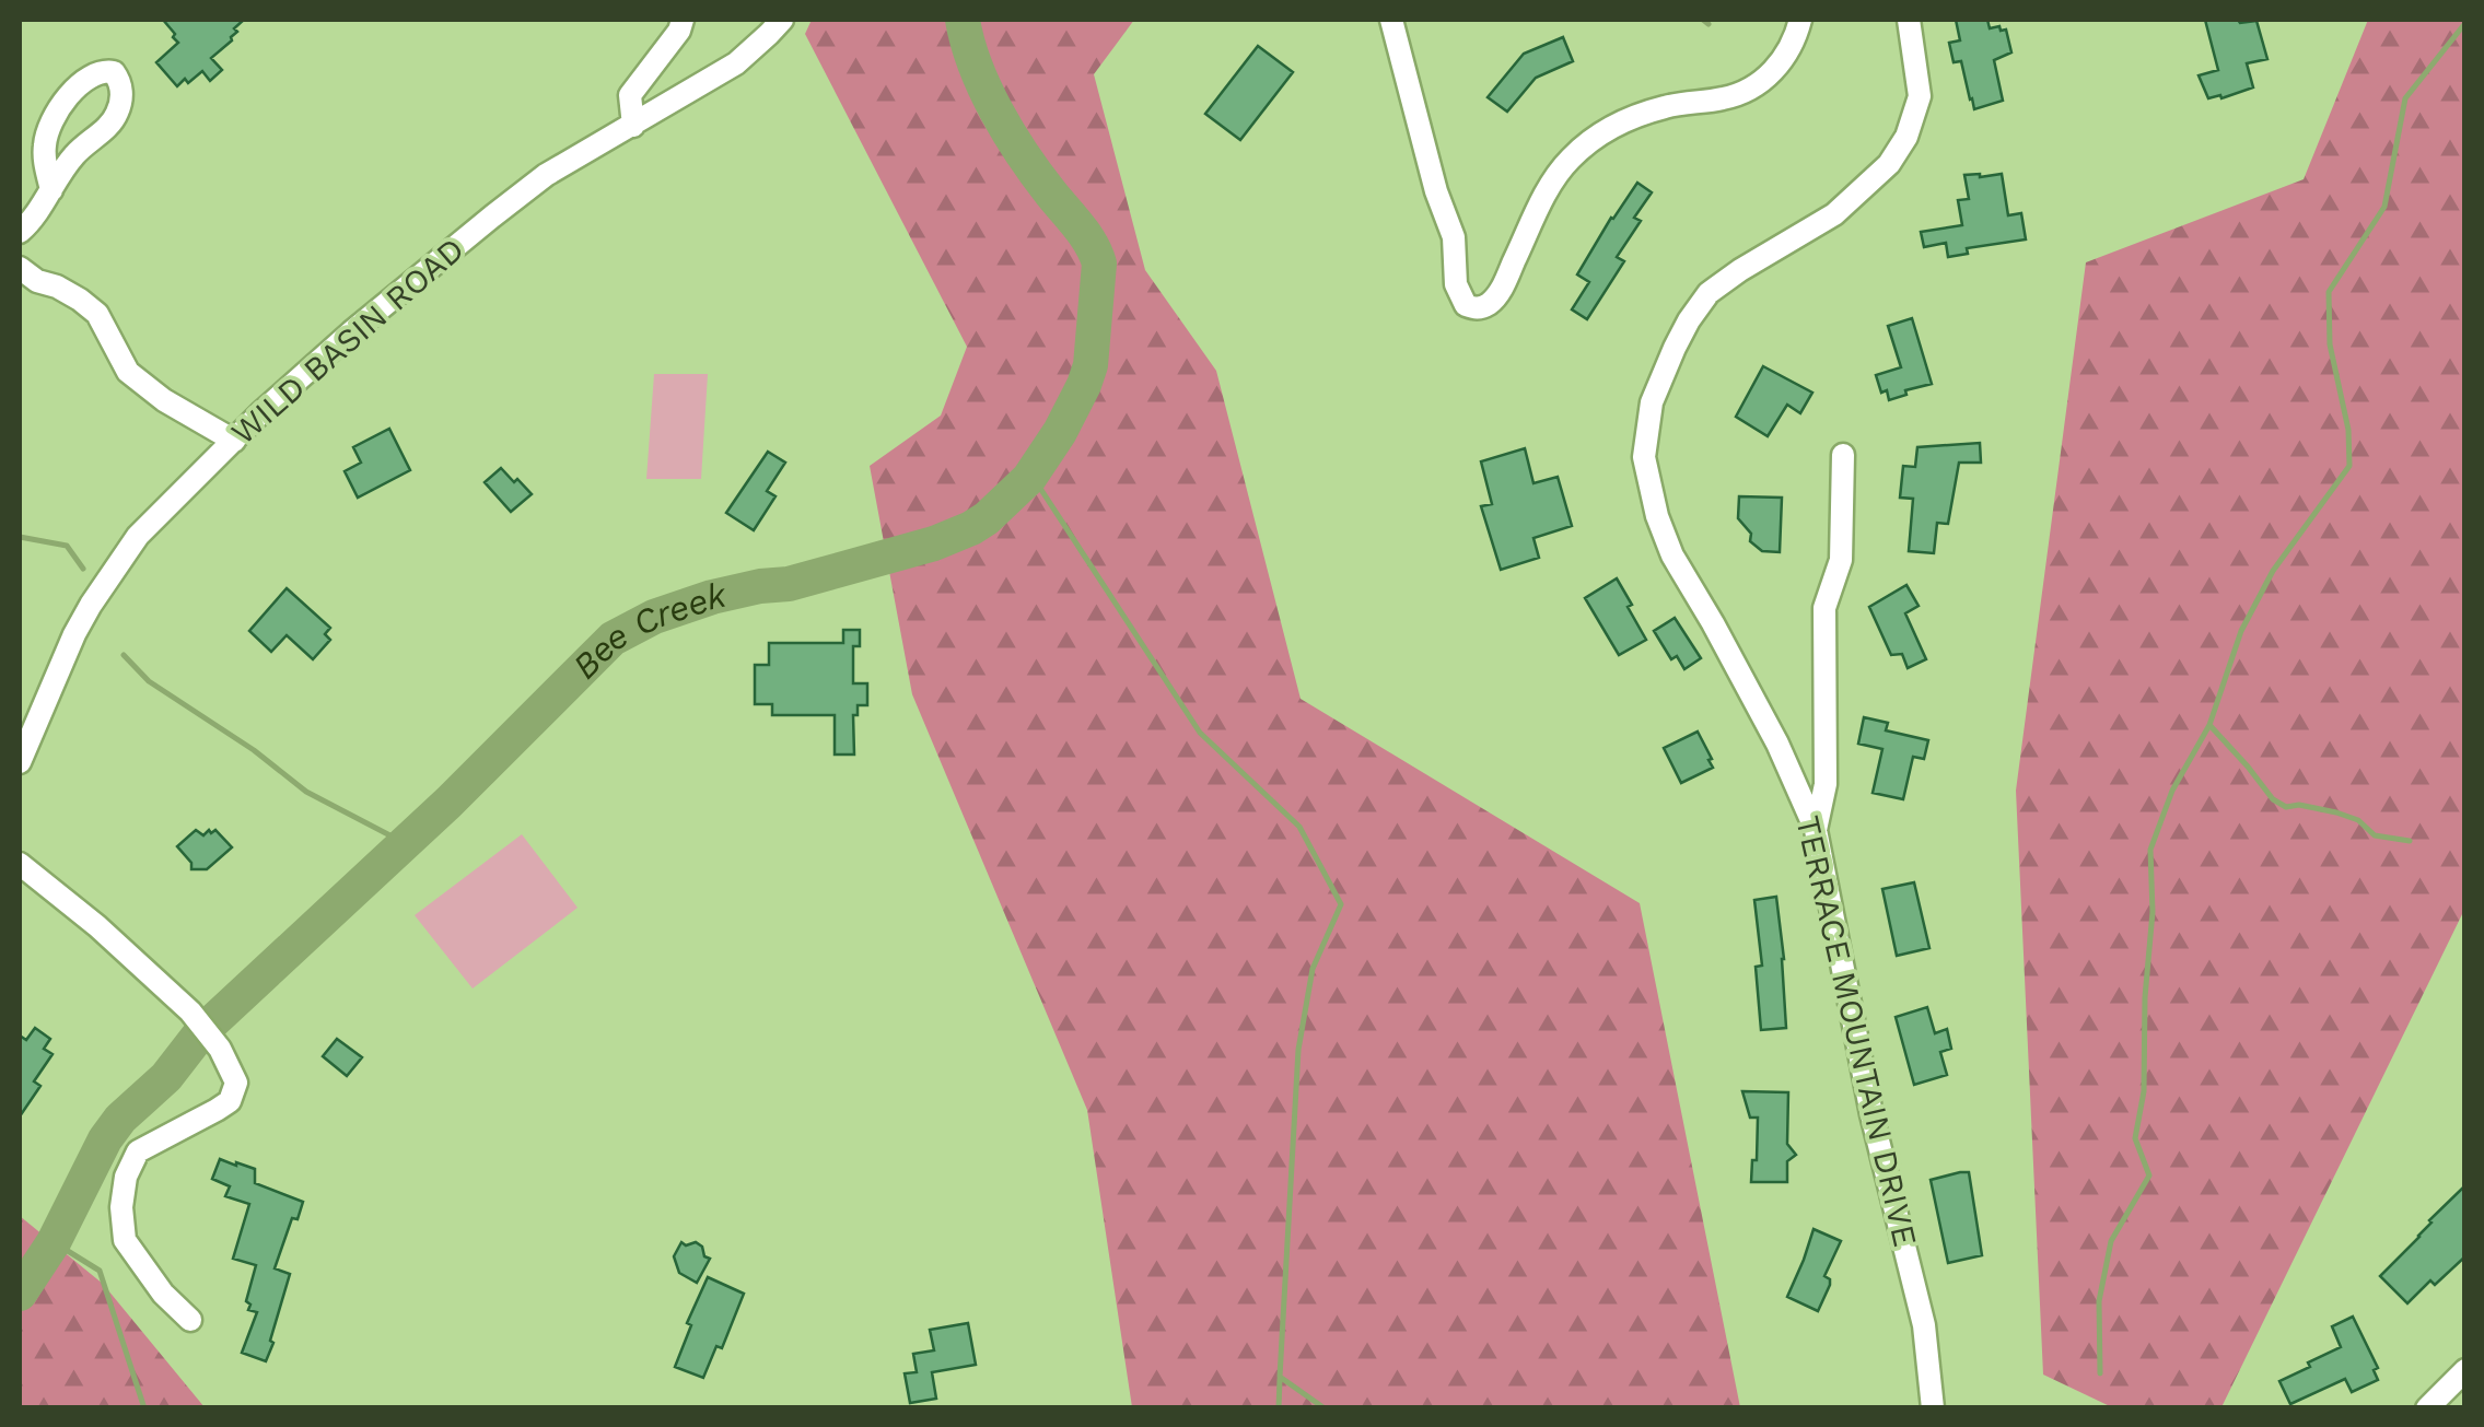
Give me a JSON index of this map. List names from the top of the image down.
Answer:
{
  "streets": {
    "street": ["WILD BASIN ROAD", "TERRACE MOUNTAIN DRIVE"]
  },
  "water": ["Bee Creek"]
}
